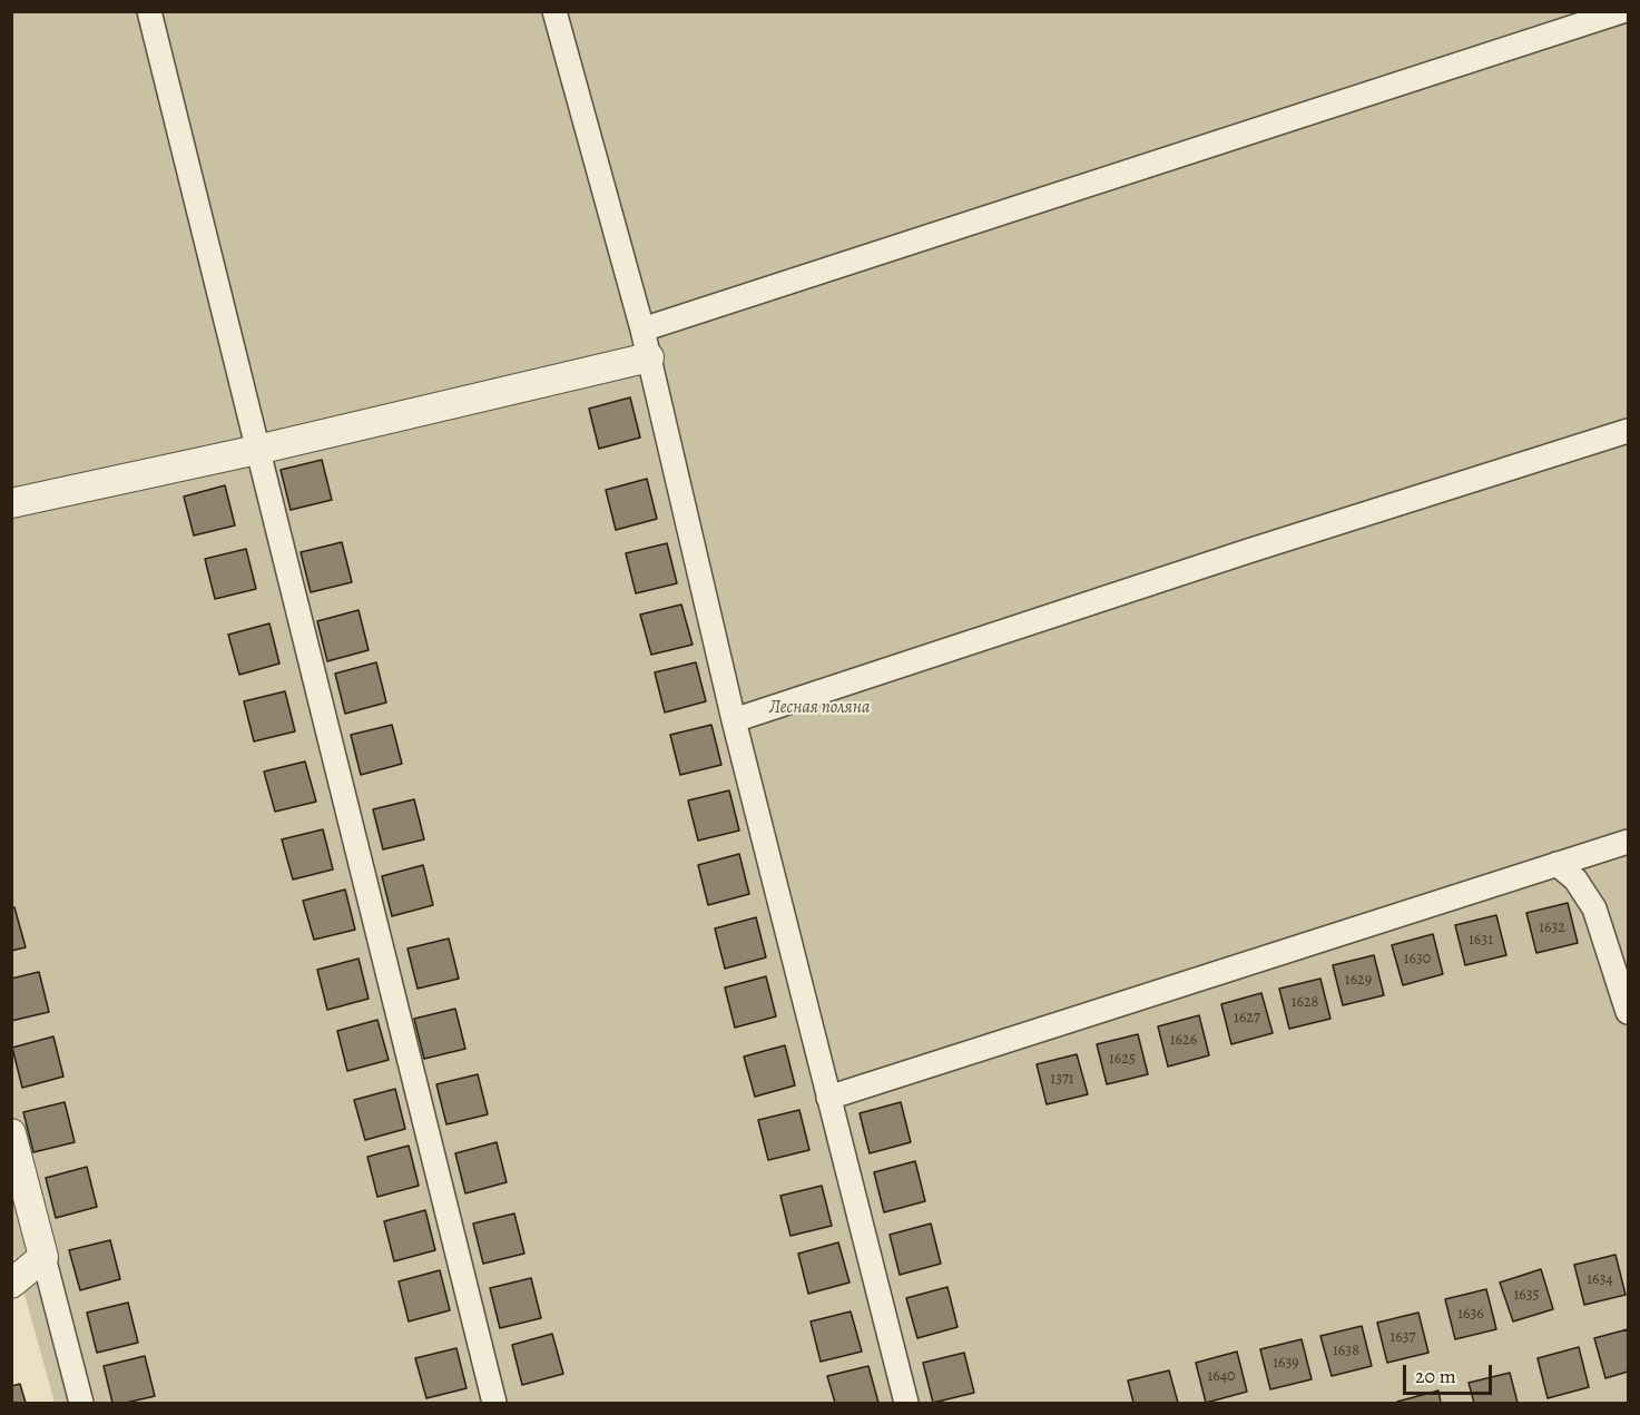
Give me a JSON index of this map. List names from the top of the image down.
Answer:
{
  "parks": ["Лесная поляна"],
  "house_numbers": [
    "1632",
    "1631",
    "1630",
    "1629",
    "1628",
    "1627",
    "1626",
    "1625",
    "1371",
    "1634",
    "1635",
    "1636",
    "1637",
    "1638",
    "1639",
    "1640"
  ],
  "scale_bar": "20 m"
}
